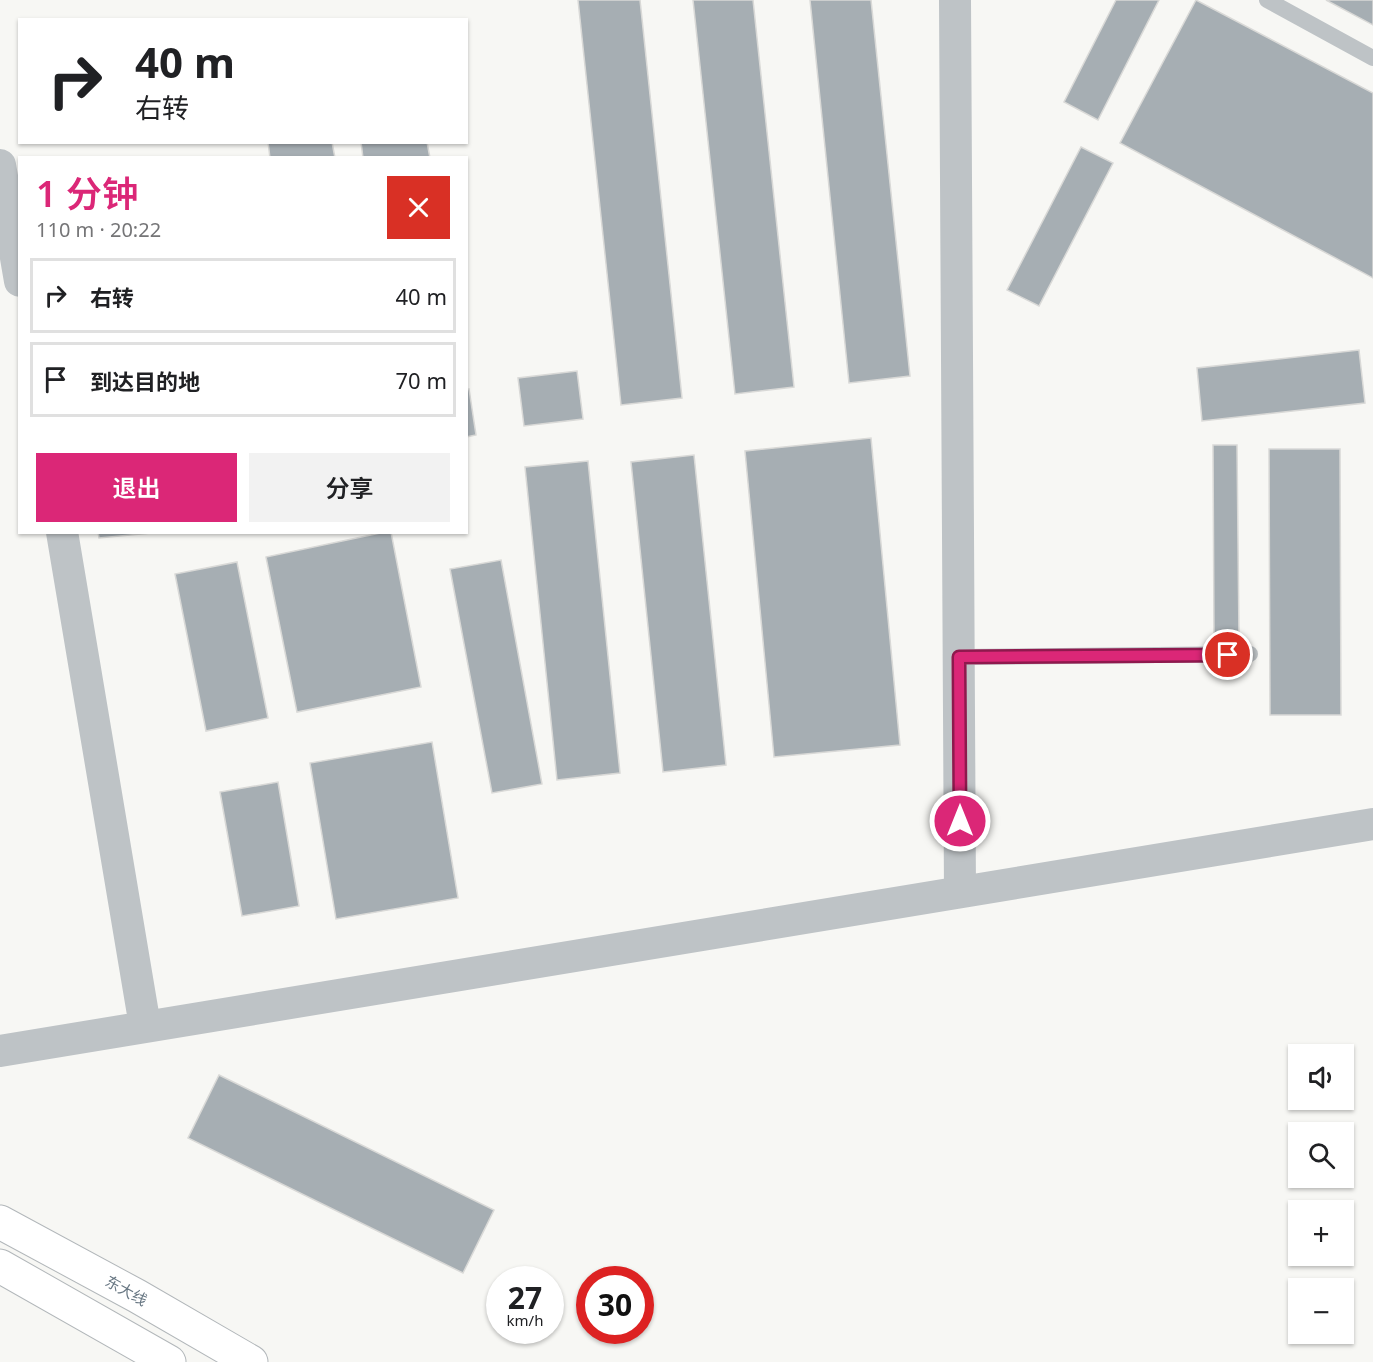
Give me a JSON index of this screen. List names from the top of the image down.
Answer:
{
  "streets": {
    "main road": ["东大线"]
  },
  "page": {
    "turn": ["40 m", "右转"],
    "heading": ["1 分钟", "110 m · 20:22"],
    "list": [
      {
        "name": "右转",
        "value": "40 m"
      },
      {
        "name": "到达目的地",
        "value": "70 m"
      }
    ],
    "buttons": ["退出", "分享"],
    "map_buttons": ["+", "−"],
    "speed": "27 km/h",
    "limit": "30"
  }
}
